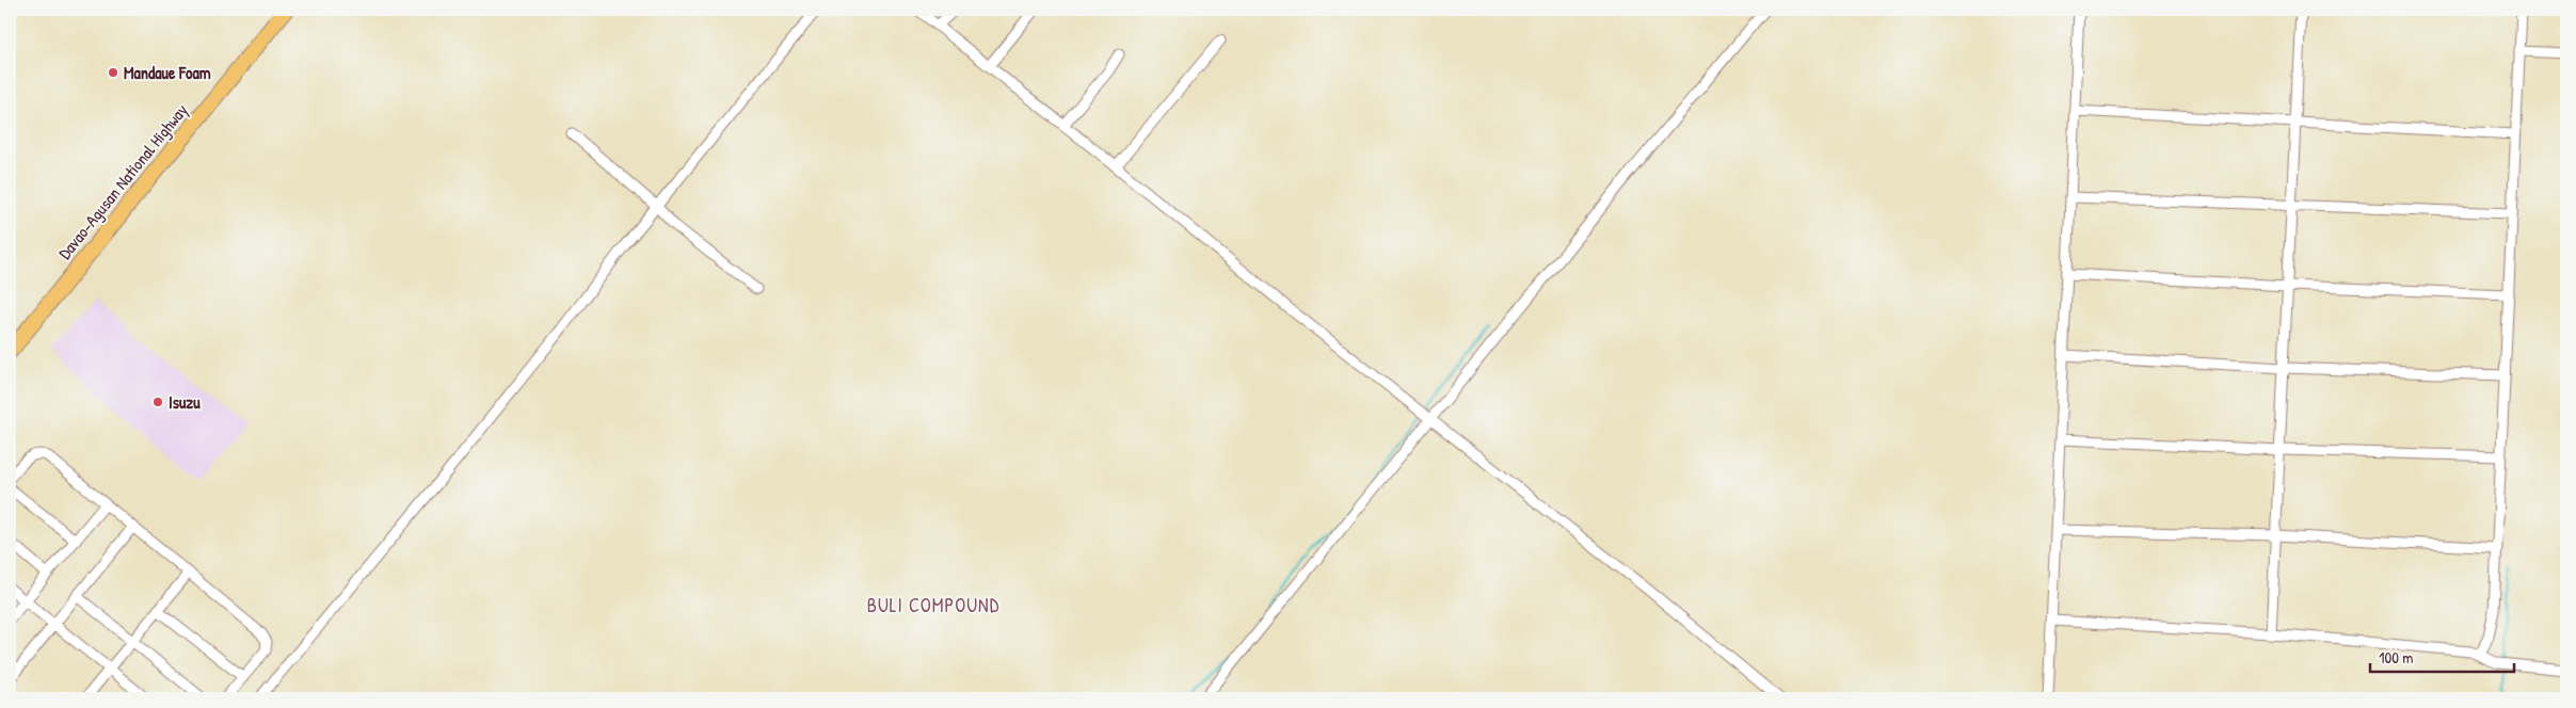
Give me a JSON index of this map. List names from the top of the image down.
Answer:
{
  "streets": {
    "highway": ["Davao-Agusan National Highway"]
  },
  "districts": ["BULI COMPOUND"],
  "places": ["Mandaue Foam", "Isuzu"],
  "scale_bar": "100 m"
}
